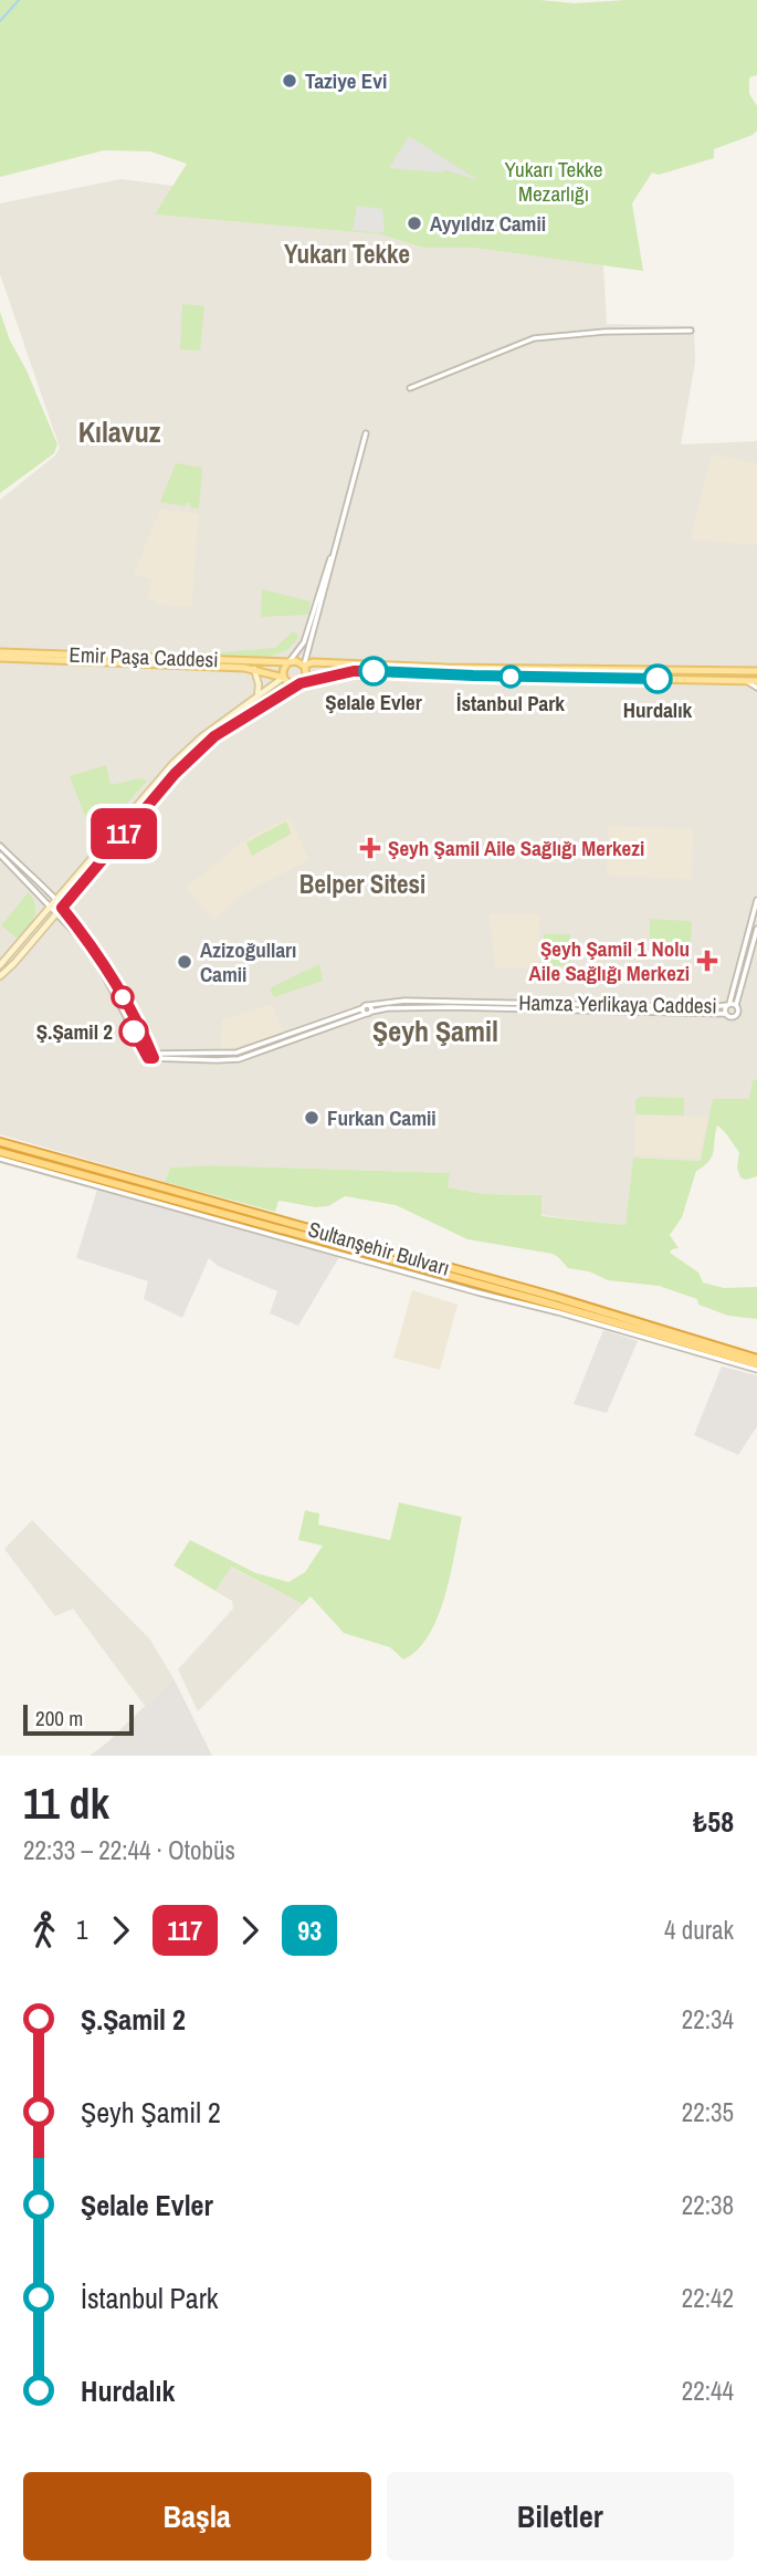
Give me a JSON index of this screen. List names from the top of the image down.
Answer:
{
  "streets": {
    "highway": ["Sultanşehir Bulvarı"],
    "main road": ["Emir Paşa Caddesi"],
    "street": ["Hamza Yerlikaya Caddesi"]
  },
  "districts": [
    "Yukarı Tekke",
    "Kılavuz",
    "Belper Sitesi",
    "Şeyh Şamil"
  ],
  "parks": ["Yukarı Tekke Mezarlığı"],
  "places": {
    "other": [
      "Taziye Evi",
      "Ayyıldız Camii",
      "Şelale Evler",
      "İstanbul Park",
      "Hurdalık",
      "Azizoğulları Camii",
      "Ş.Şamil 2",
      "Furkan Camii"
    ],
    "health": ["Şeyh Şamil Aile Sağlığı Merkezi", "Şeyh Şamil 1 Nolu Aile Sağlığı Merkezi"]
  },
  "lines": ["bus line 117", "bus line 93"],
  "scale_bar": "200 m",
  "page": {
    "on_map": "117",
    "scale": "200 m",
    "heading": ["11 dk", "22:33 – 22:44 · Otobüs", "₺58"],
    "legs": [
      "1",
      "117",
      "93",
      "4 durak"
    ],
    "list": [
      {
        "name": "Ş.Şamil 2",
        "value": "22:34"
      },
      {
        "name": "Şeyh Şamil 2",
        "value": "22:35"
      },
      {
        "name": "Şelale Evler",
        "value": "22:38"
      },
      {
        "name": "İstanbul Park",
        "value": "22:42"
      },
      {
        "name": "Hurdalık",
        "value": "22:44"
      }
    ],
    "buttons": ["Başla", "Biletler"]
  }
}
